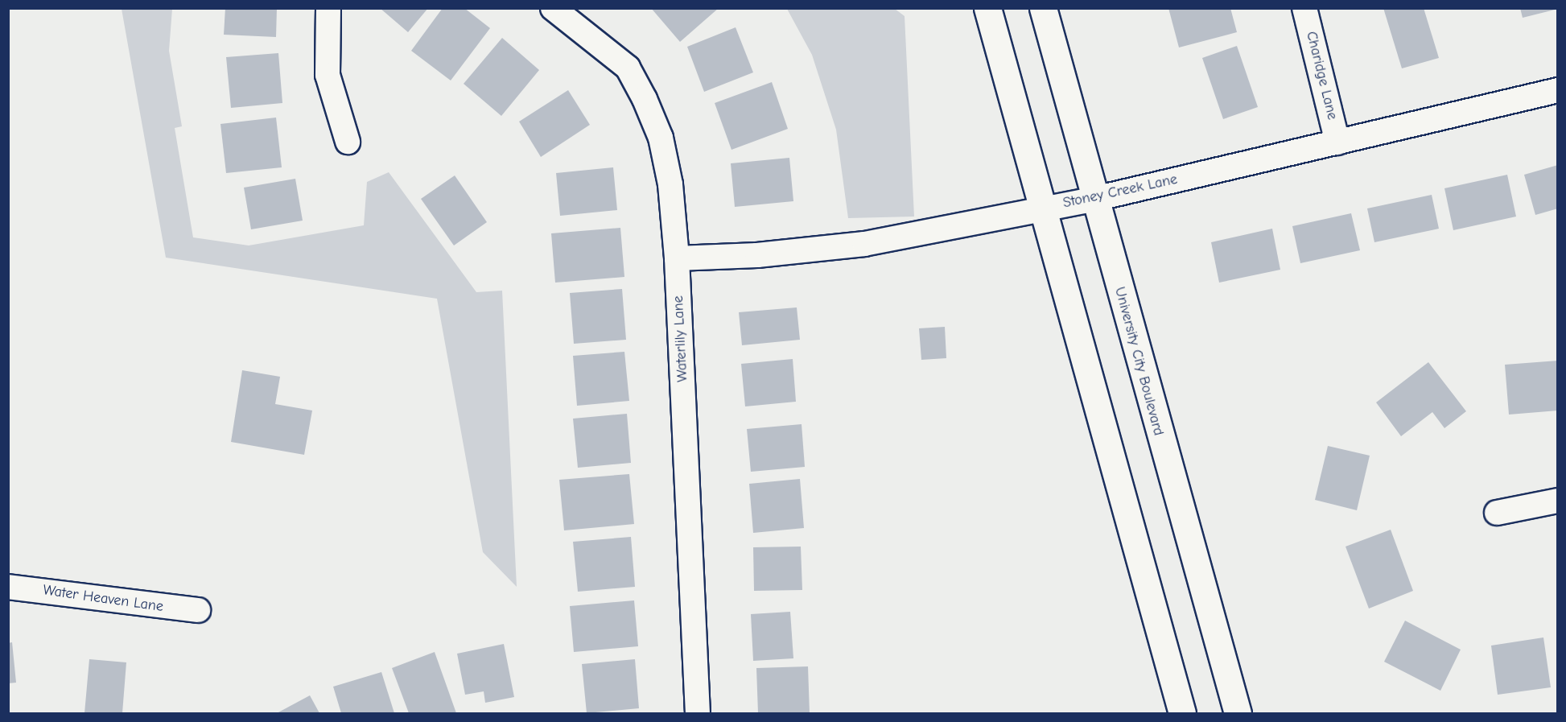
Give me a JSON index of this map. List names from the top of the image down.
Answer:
{
  "streets": {
    "main road": ["University City Boulevard"],
    "street": [
      "Charidge Lane",
      "Stoney Creek Lane",
      "Waterlily Lane",
      "Water Heaven Lane"
    ]
  },
  "crossings": [
    ["Charidge Lane", "Stoney Creek Lane"],
    ["Stoney Creek Lane", "Waterlily Lane"],
    ["Stoney Creek Lane", "University City Boulevard"]
  ]
}
